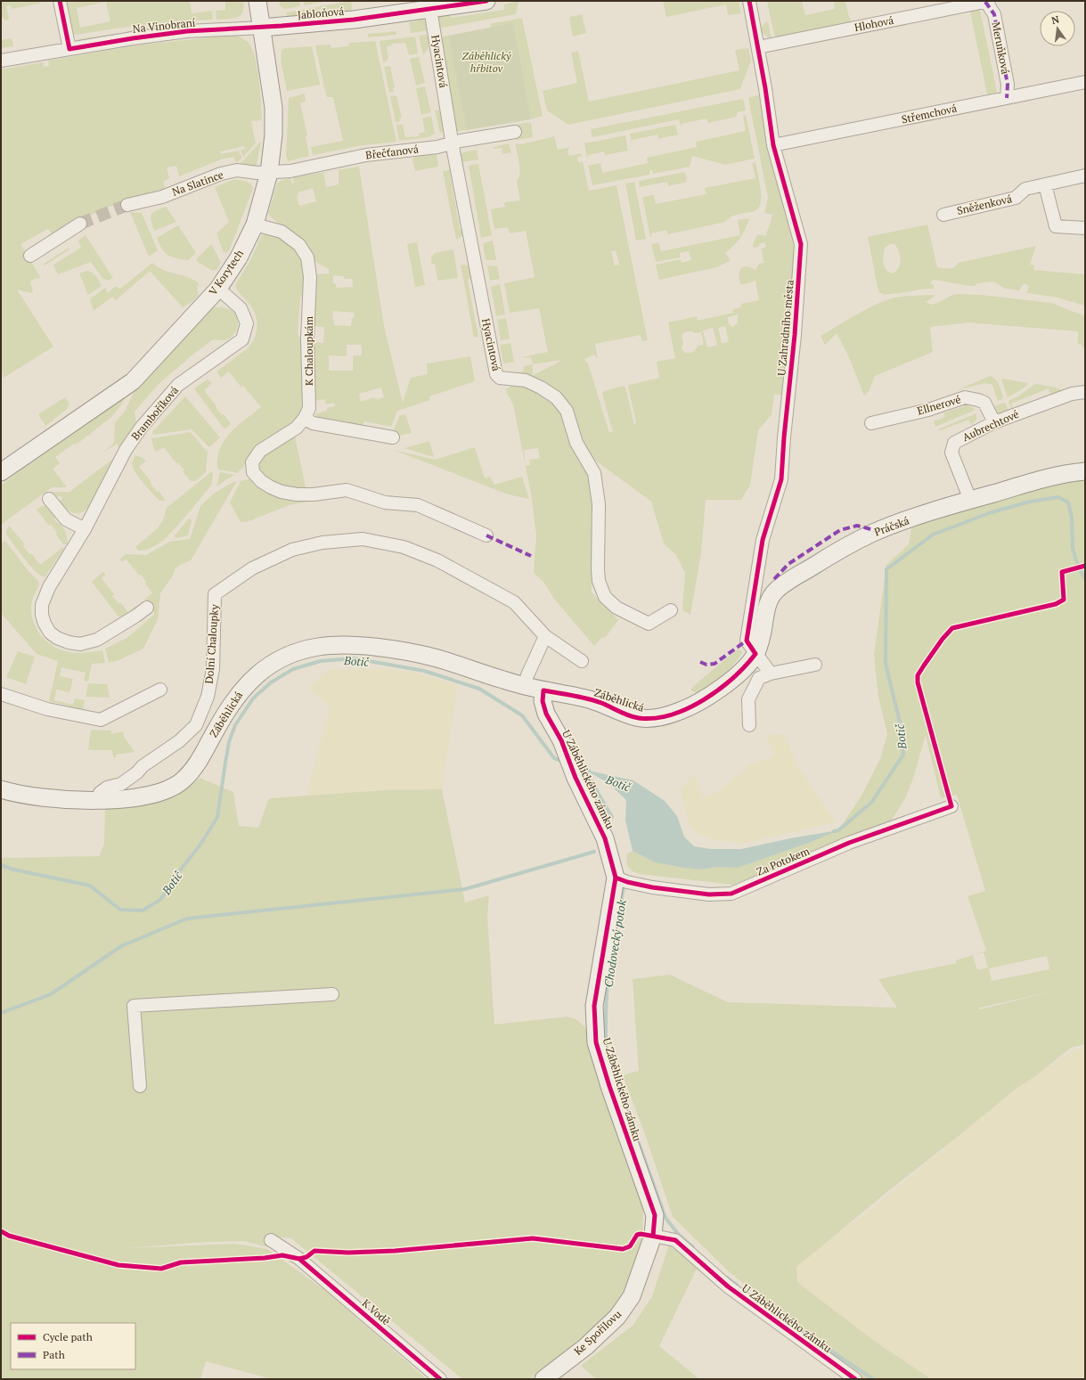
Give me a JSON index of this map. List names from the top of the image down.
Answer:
{
  "streets": {
    "street": [
      "Jabloňová",
      "Hlohová",
      "Na Vinobraní",
      "Meruňková",
      "Hyacintová",
      "Střemchová",
      "Břečťanová",
      "Na Slatince",
      "Sněženková",
      "V Korytech",
      "U Zahradního města",
      "K Chaloupkám",
      "Ellnerové",
      "Bramboříková",
      "Aubrechtové",
      "Práčská",
      "Dolní Chaloupky",
      "Záběhlická",
      "U Záběhlického zámku",
      "Za Potokem",
      "K Vodě",
      "Ke Spořilovu"
    ]
  },
  "crossings": [
    ["Jabloňová", "Na Vinobraní"],
    ["Jabloňová", "Hyacintová"],
    ["Jabloňová", "V Korytech"],
    ["Hlohová", "Meruňková"],
    ["Hlohová", "U Zahradního města"],
    ["Na Vinobraní", "V Korytech"],
    ["Meruňková", "Střemchová"],
    ["Hyacintová", "Břečťanová"],
    ["Střemchová", "U Zahradního města"],
    ["Břečťanová", "Na Slatince"],
    ["Břečťanová", "V Korytech"],
    ["Na Slatince", "V Korytech"],
    ["V Korytech", "K Chaloupkám"],
    ["V Korytech", "Bramboříková"],
    ["U Zahradního města", "Práčská"],
    ["U Zahradního města", "Záběhlická"],
    ["Ellnerové", "Aubrechtové"],
    ["Aubrechtové", "Práčská"],
    ["Práčská", "Záběhlická"],
    ["Dolní Chaloupky", "Záběhlická"],
    ["Záběhlická", "U Záběhlického zámku"],
    ["U Záběhlického zámku", "Za Potokem"],
    ["U Záběhlického zámku", "Ke Spořilovu"]
  ],
  "water": ["Botič", "Chodovecký potok"],
  "parks": ["Záběhlický hřbitov"],
  "legend": ["Cycle path", "Path"],
  "north": "top"
}
